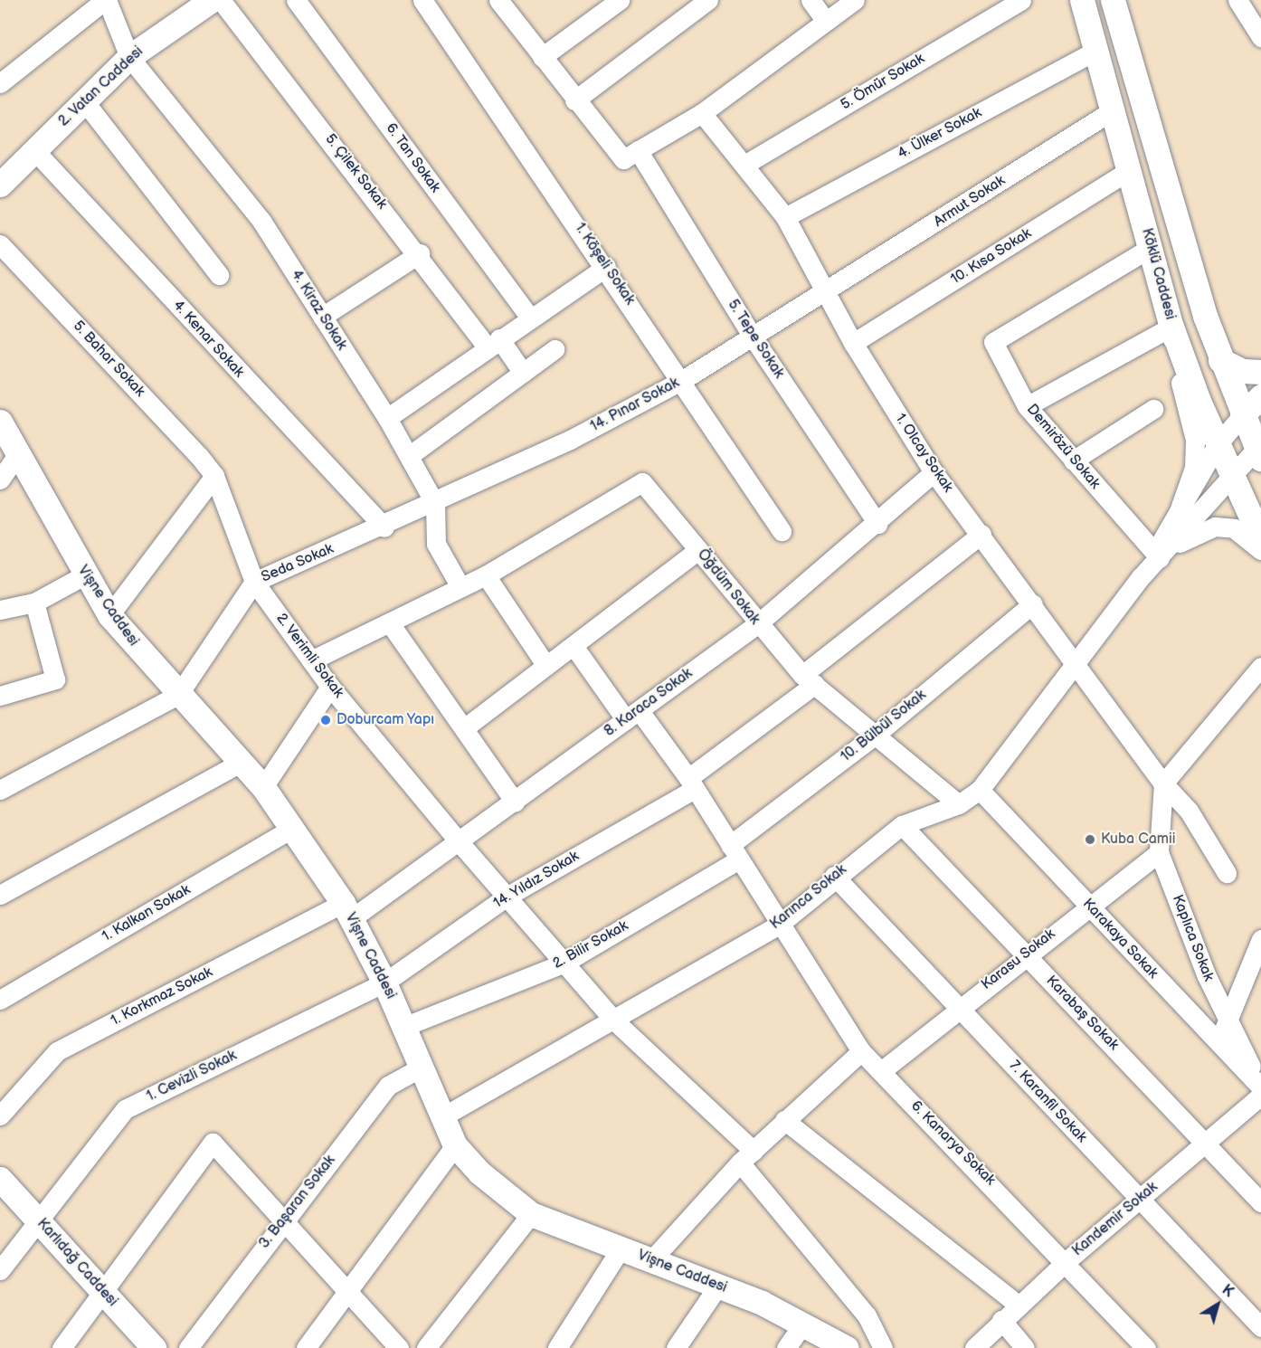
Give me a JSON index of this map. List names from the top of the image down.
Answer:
{
  "streets": {
    "main road": [
      "2. Vatan Caddesi",
      "Köklü Caddesi",
      "Vişne Caddesi",
      "Karlıdağ Caddesi"
    ],
    "street": [
      "5. Ömür Sokak",
      "4. Ülker Sokak",
      "6. Tan Sokak",
      "5. Çilek Sokak",
      "Armut Sokak",
      "10. Kısa Sokak",
      "1. Köşeli Sokak",
      "4. Kiraz Sokak",
      "4. Kenar Sokak",
      "5. Tepe Sokak",
      "5. Bahar Sokak",
      "14. Pınar Sokak",
      "Demirözü Sokak",
      "1. Olcay Sokak",
      "Seda Sokak",
      "Öğdüm Sokak",
      "2. Verimli Sokak",
      "8. Karaca Sokak",
      "10. Bülbül Sokak",
      "14. Yıldız Sokak",
      "Karınca Sokak",
      "1. Kalkan Sokak",
      "Kaplıca Sokak",
      "Karakaya Sokak",
      "2. Bilir Sokak",
      "Karasu Sokak",
      "1. Korkmaz Sokak",
      "Karabaş Sokak",
      "1. Cevizli Sokak",
      "7. Karanfil Sokak",
      "6. Kanarya Sokak",
      "3. Başaran Sokak",
      "Kandemir Sokak"
    ]
  },
  "crossings": [
    ["5. Ömür Sokak", "1. Olcay Sokak"],
    ["2. Vatan Caddesi", "4. Kiraz Sokak"],
    ["2. Vatan Caddesi", "4. Kenar Sokak"],
    ["4. Ülker Sokak", "Köklü Caddesi"],
    ["4. Ülker Sokak", "1. Olcay Sokak"],
    ["Armut Sokak", "Köklü Caddesi"],
    ["Armut Sokak", "14. Pınar Sokak"],
    ["Armut Sokak", "1. Olcay Sokak"],
    ["10. Kısa Sokak", "Köklü Caddesi"],
    ["10. Kısa Sokak", "1. Olcay Sokak"],
    ["1. Köşeli Sokak", "14. Pınar Sokak"],
    ["Köklü Caddesi", "Demirözü Sokak"],
    ["4. Kiraz Sokak", "14. Pınar Sokak"],
    ["4. Kiraz Sokak", "Seda Sokak"],
    ["4. Kiraz Sokak", "Öğdüm Sokak"],
    ["4. Kenar Sokak", "Seda Sokak"],
    ["5. Tepe Sokak", "14. Pınar Sokak"],
    ["5. Tepe Sokak", "8. Karaca Sokak"],
    ["5. Bahar Sokak", "2. Verimli Sokak"],
    ["14. Pınar Sokak", "1. Olcay Sokak"],
    ["14. Pınar Sokak", "Seda Sokak"],
    ["Demirözü Sokak", "Karınca Sokak"],
    ["1. Olcay Sokak", "8. Karaca Sokak"],
    ["1. Olcay Sokak", "10. Bülbül Sokak"],
    ["1. Olcay Sokak", "14. Yıldız Sokak"],
    ["1. Olcay Sokak", "Karınca Sokak"],
    ["1. Olcay Sokak", "Kaplıca Sokak"],
    ["Seda Sokak", "Vişne Caddesi"],
    ["Seda Sokak", "2. Verimli Sokak"],
    ["Öğdüm Sokak", "2. Verimli Sokak"],
    ["Öğdüm Sokak", "8. Karaca Sokak"],
    ["Öğdüm Sokak", "10. Bülbül Sokak"],
    ["Öğdüm Sokak", "14. Yıldız Sokak"],
    ["Öğdüm Sokak", "Karınca Sokak"],
    ["Vişne Caddesi", "8. Karaca Sokak"],
    ["Vişne Caddesi", "14. Yıldız Sokak"],
    ["Vişne Caddesi", "Karınca Sokak"],
    ["Vişne Caddesi", "1. Kalkan Sokak"],
    ["Vişne Caddesi", "2. Bilir Sokak"],
    ["Vişne Caddesi", "1. Korkmaz Sokak"],
    ["Vişne Caddesi", "1. Cevizli Sokak"],
    ["Vişne Caddesi", "3. Başaran Sokak"],
    ["2. Verimli Sokak", "8. Karaca Sokak"],
    ["2. Verimli Sokak", "14. Yıldız Sokak"],
    ["2. Verimli Sokak", "Karınca Sokak"],
    ["2. Verimli Sokak", "2. Bilir Sokak"],
    ["8. Karaca Sokak", "1. Korkmaz Sokak"],
    ["8. Karaca Sokak", "6. Kanarya Sokak"],
    ["10. Bülbül Sokak", "2. Bilir Sokak"],
    ["10. Bülbül Sokak", "6. Kanarya Sokak"],
    ["14. Yıldız Sokak", "1. Cevizli Sokak"],
    ["14. Yıldız Sokak", "6. Kanarya Sokak"],
    ["Karınca Sokak", "Karakaya Sokak"],
    ["Karınca Sokak", "Karabaş Sokak"],
    ["Karınca Sokak", "7. Karanfil Sokak"],
    ["Karınca Sokak", "6. Kanarya Sokak"],
    ["Kaplıca Sokak", "Karakaya Sokak"],
    ["Kaplıca Sokak", "Karasu Sokak"],
    ["Karakaya Sokak", "Karasu Sokak"],
    ["2. Bilir Sokak", "6. Kanarya Sokak"],
    ["Karasu Sokak", "Karabaş Sokak"],
    ["Karasu Sokak", "7. Karanfil Sokak"],
    ["Karasu Sokak", "6. Kanarya Sokak"],
    ["Karabaş Sokak", "Kandemir Sokak"],
    ["1. Cevizli Sokak", "Karlıdağ Caddesi"],
    ["7. Karanfil Sokak", "Kandemir Sokak"],
    ["6. Kanarya Sokak", "Kandemir Sokak"]
  ],
  "places": ["Doburcam Yapı", "Kuba Camii"],
  "north": "top right"
}
